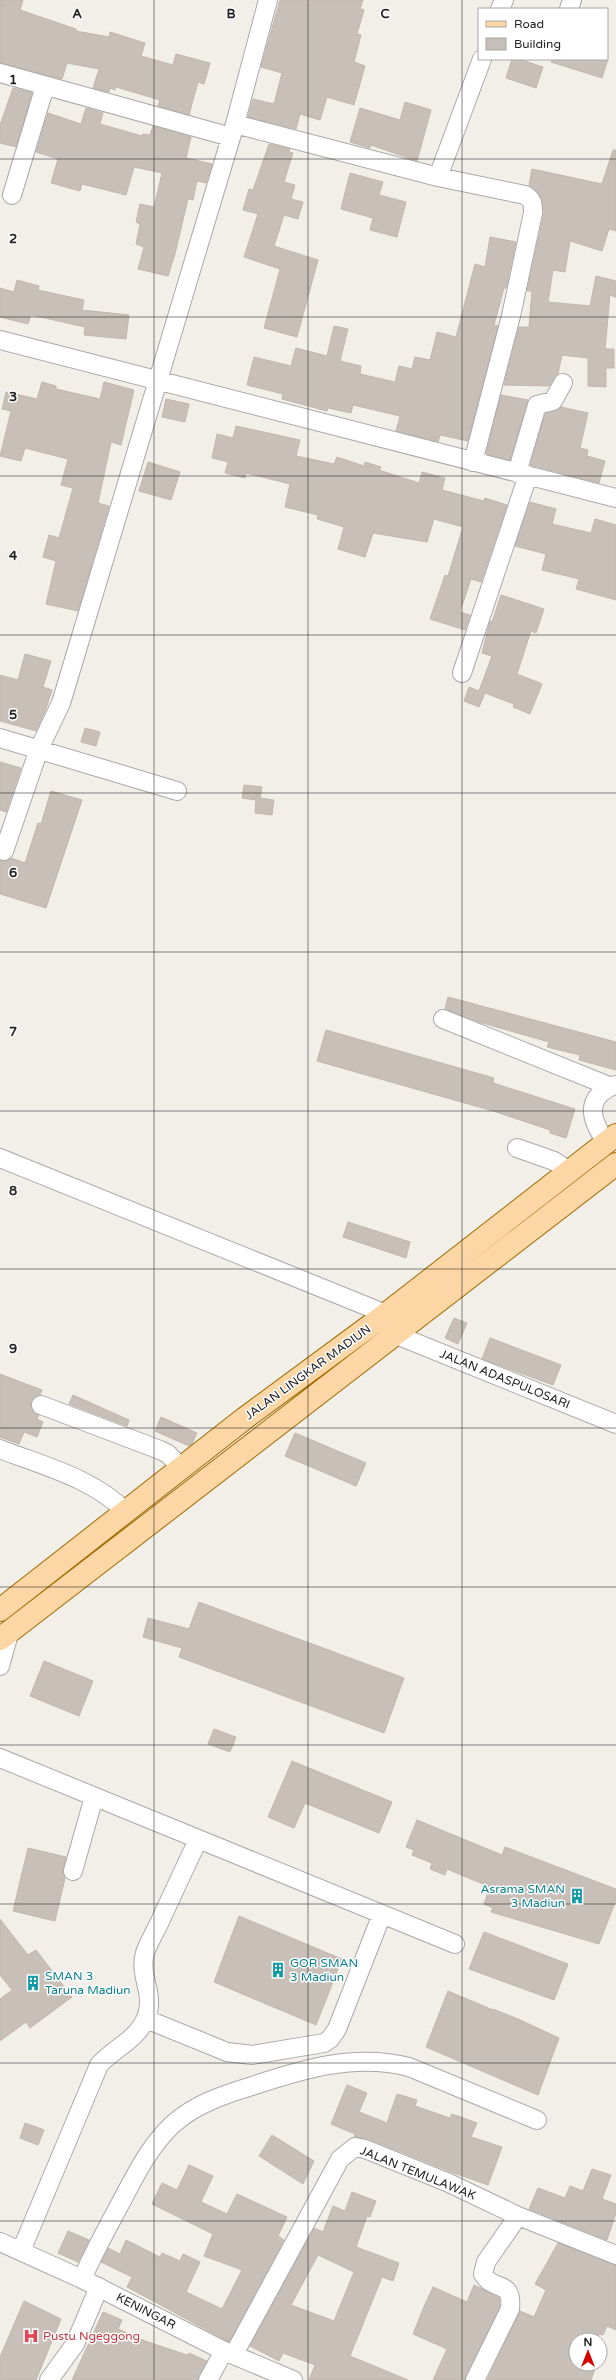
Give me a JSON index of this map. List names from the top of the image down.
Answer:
{
  "streets": {
    "main road": ["JALAN LINGKAR MADIUN"],
    "street": ["JALAN ADASPULOSARI", "JALAN TEMULAWAK", "KENINGAR"]
  },
  "crossings": [
    ["JALAN LINGKAR MADIUN", "JALAN ADASPULOSARI"],
    ["JALAN TEMULAWAK", "KENINGAR"]
  ],
  "places": {
    "building": ["Asrama SMAN 3 Madiun", "GOR SMAN 3 Madiun", "SMAN 3 Taruna Madiun"],
    "hospital": ["Pustu Ngeggong"]
  },
  "legend": ["Road", "Building"],
  "north": "top",
  "grid": {
    "columns": ["A", "B", "C"],
    "rows": [
      "1",
      "2",
      "3",
      "4",
      "5",
      "6",
      "7",
      "8",
      "9"
    ]
  }
}
